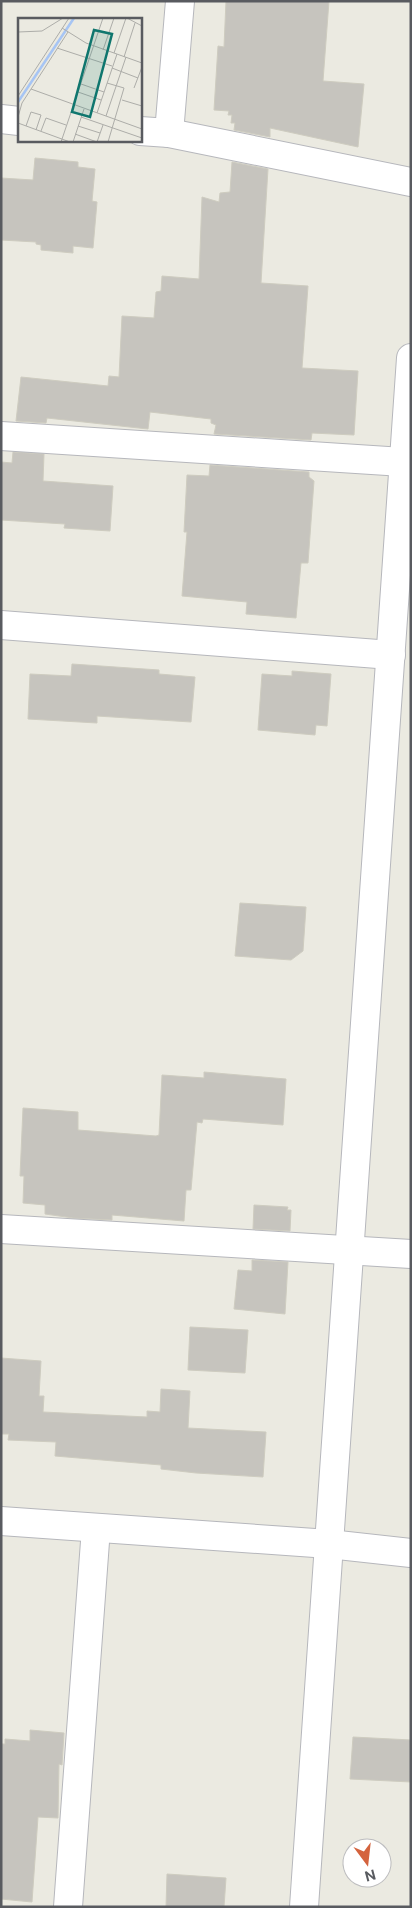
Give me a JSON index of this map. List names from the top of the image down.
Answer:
{
  "north": "bottom"
}
